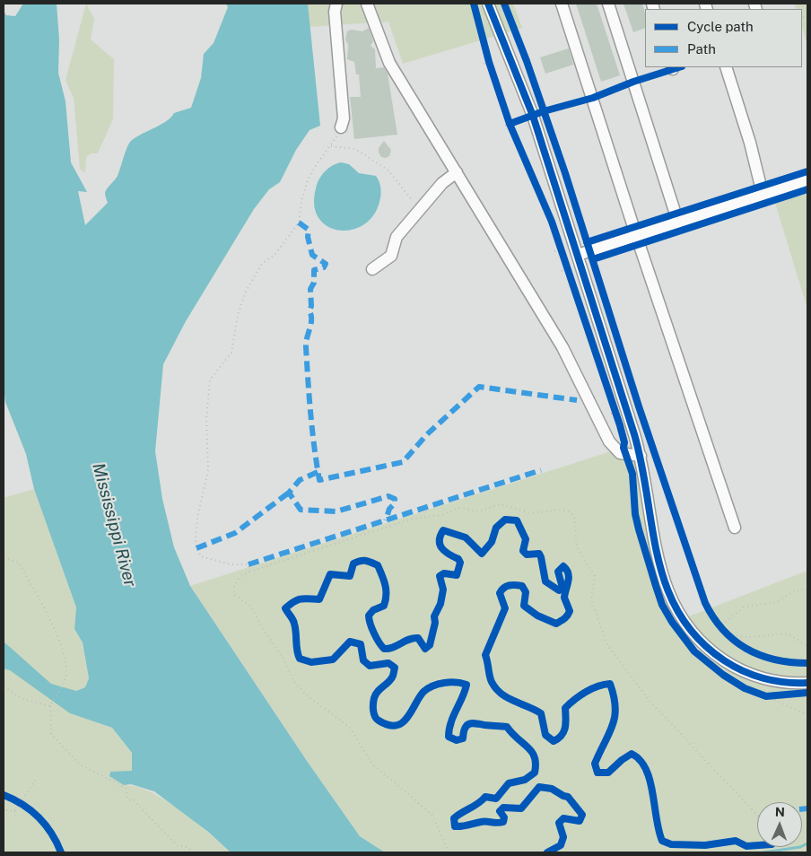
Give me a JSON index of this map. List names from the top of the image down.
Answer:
{
  "water": ["Mississippi River"],
  "legend": ["Cycle path", "Path"],
  "north": "top"
}
